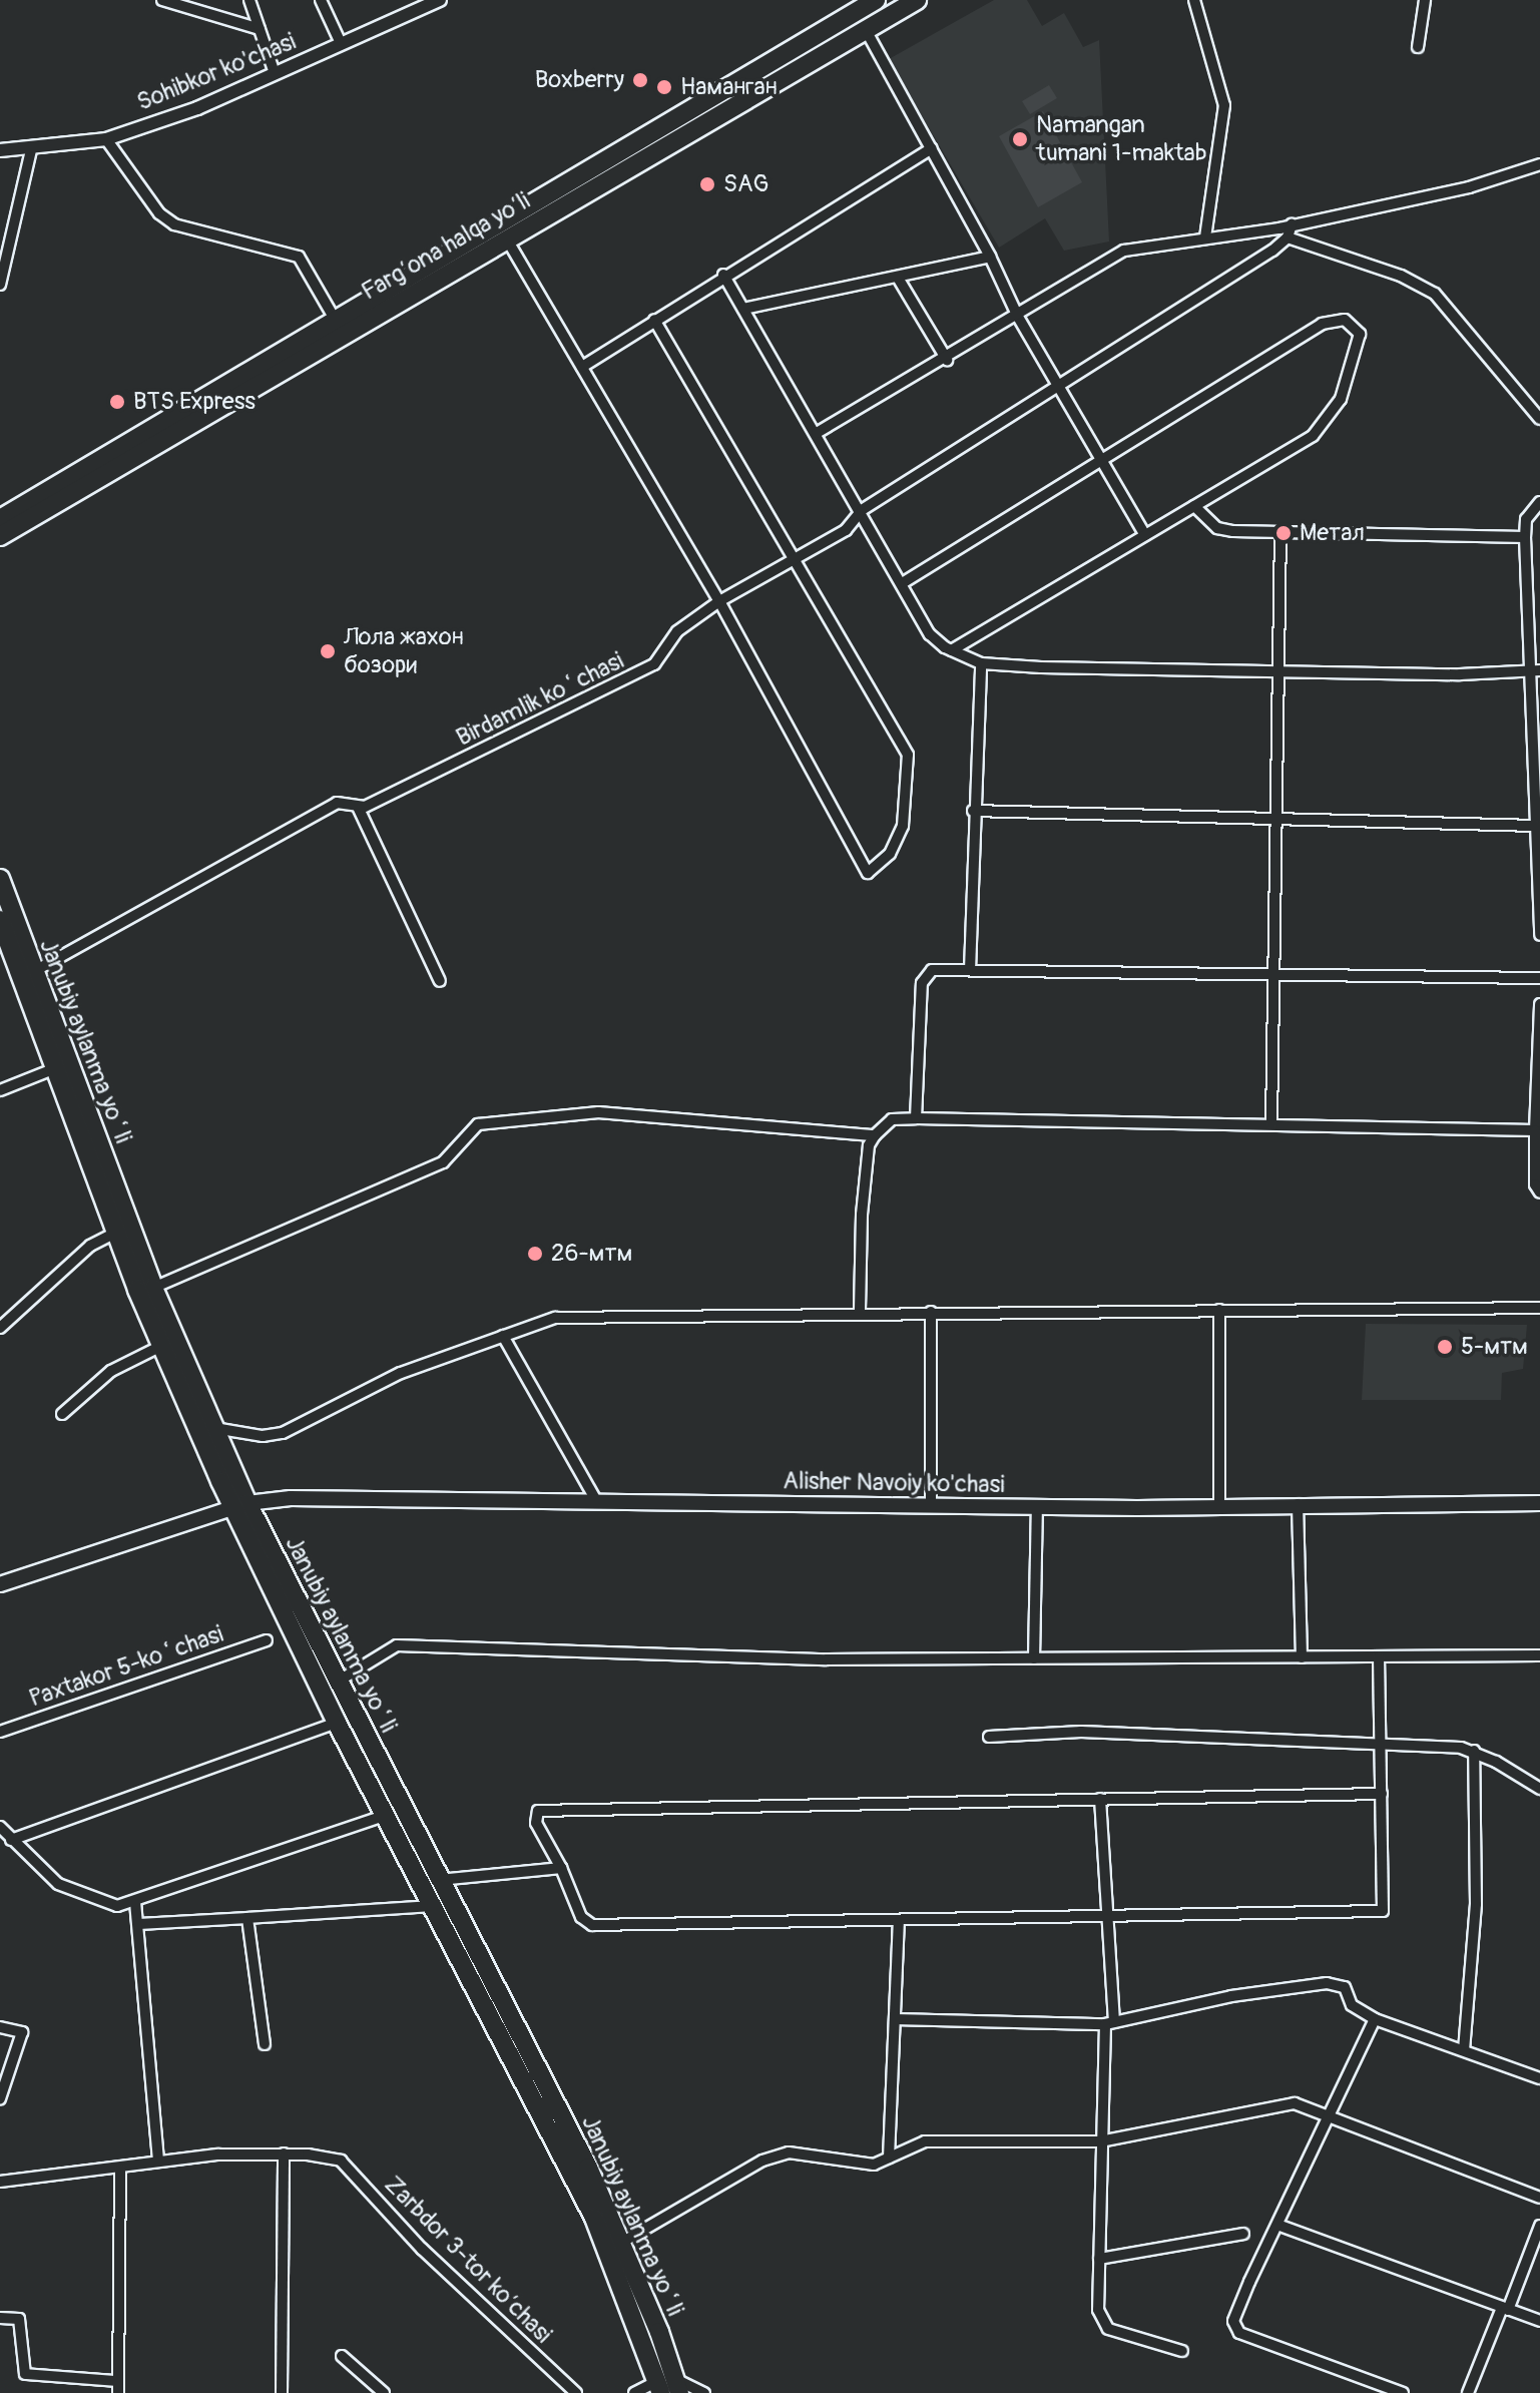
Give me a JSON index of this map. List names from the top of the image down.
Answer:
{
  "streets": {
    "highway": ["Farg‘ona halqa yo‘li", "Janubiy aylanma yoʻli"],
    "main road": ["Alisher Navoiy ko'chasi"],
    "street": [
      "Sohibkor ko'chasi",
      "Birdamlik koʻchasi",
      "Paxtakor 5-koʻchasi",
      "Zarbdor 3-tor koʼchasi"
    ]
  },
  "crossings": [
    ["Birdamlik koʻchasi", "Janubiy aylanma yoʻli"],
    ["Janubiy aylanma yoʻli", "Alisher Navoiy ko'chasi"]
  ],
  "places": [
    "Boxberry",
    "Наманган",
    "Namangan tumani 1-maktab",
    "SAG",
    "BTS Express",
    "Метал",
    "Лола жахон бозори",
    "26-мтм",
    "5-мтм"
  ]
}
